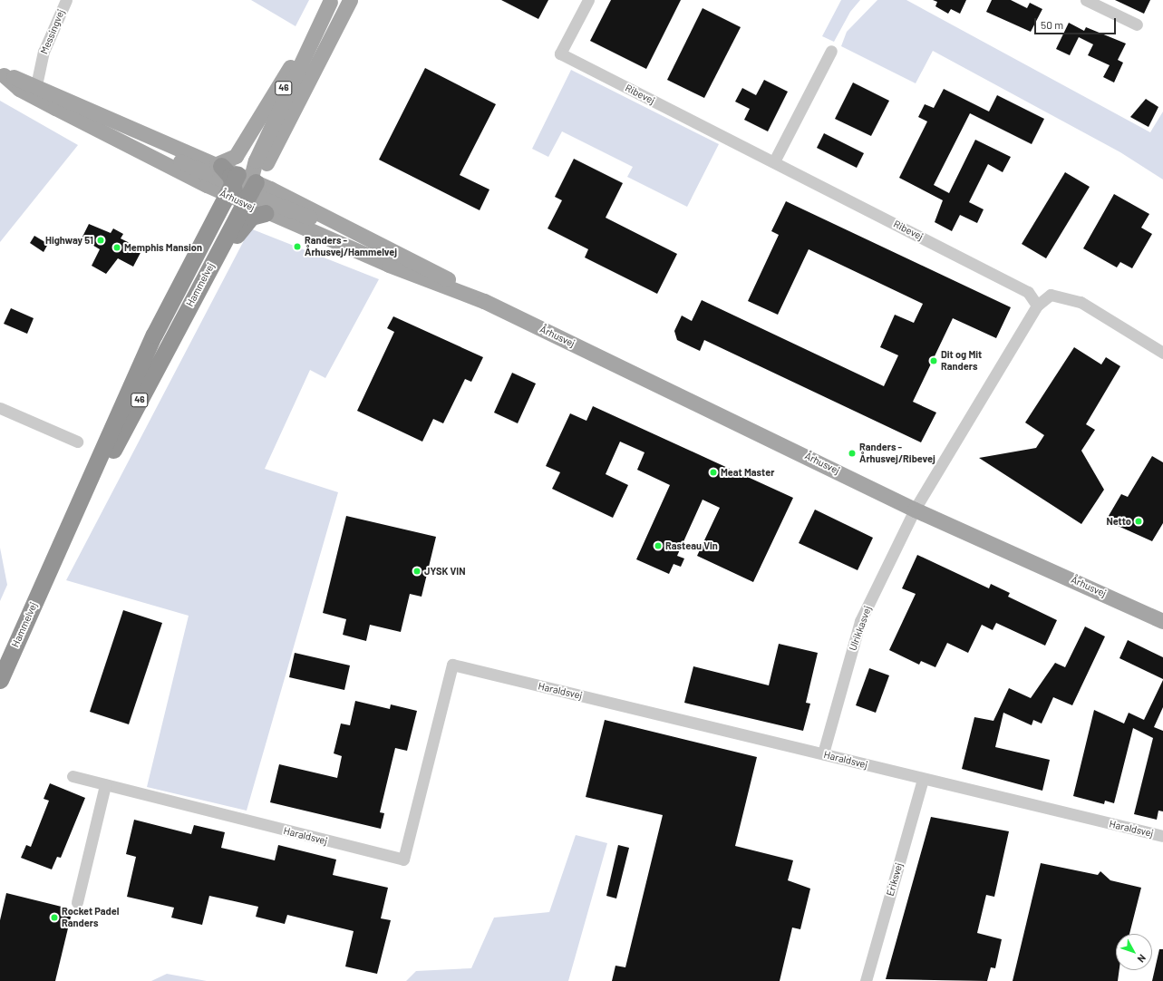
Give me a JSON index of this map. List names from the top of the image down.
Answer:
{
  "streets": {
    "highway": ["46", "Hammelvej"],
    "main road": ["Århusvej"],
    "street": [
      "Messingvej",
      "Ribevej",
      "Ulrikkasvej",
      "Haraldsvej",
      "Eriksvej"
    ]
  },
  "crossings": [
    ["Århusvej", "Hammelvej"],
    ["Århusvej", "Ulrikkasvej"],
    ["Ulrikkasvej", "Haraldsvej"],
    ["Haraldsvej", "Eriksvej"]
  ],
  "places": [
    "Highway 51",
    "Randers - Århusvej/Hammelvej",
    "Memphis Mansion",
    "Dit og Mit Randers",
    "Randers - Århusvej/Ribevej",
    "Meat Master",
    "Netto",
    "Rasteau Vin",
    "JYSK VIN",
    "Rocket Padel Randers"
  ],
  "scale_bar": "50 m",
  "north": "bottom right"
}
